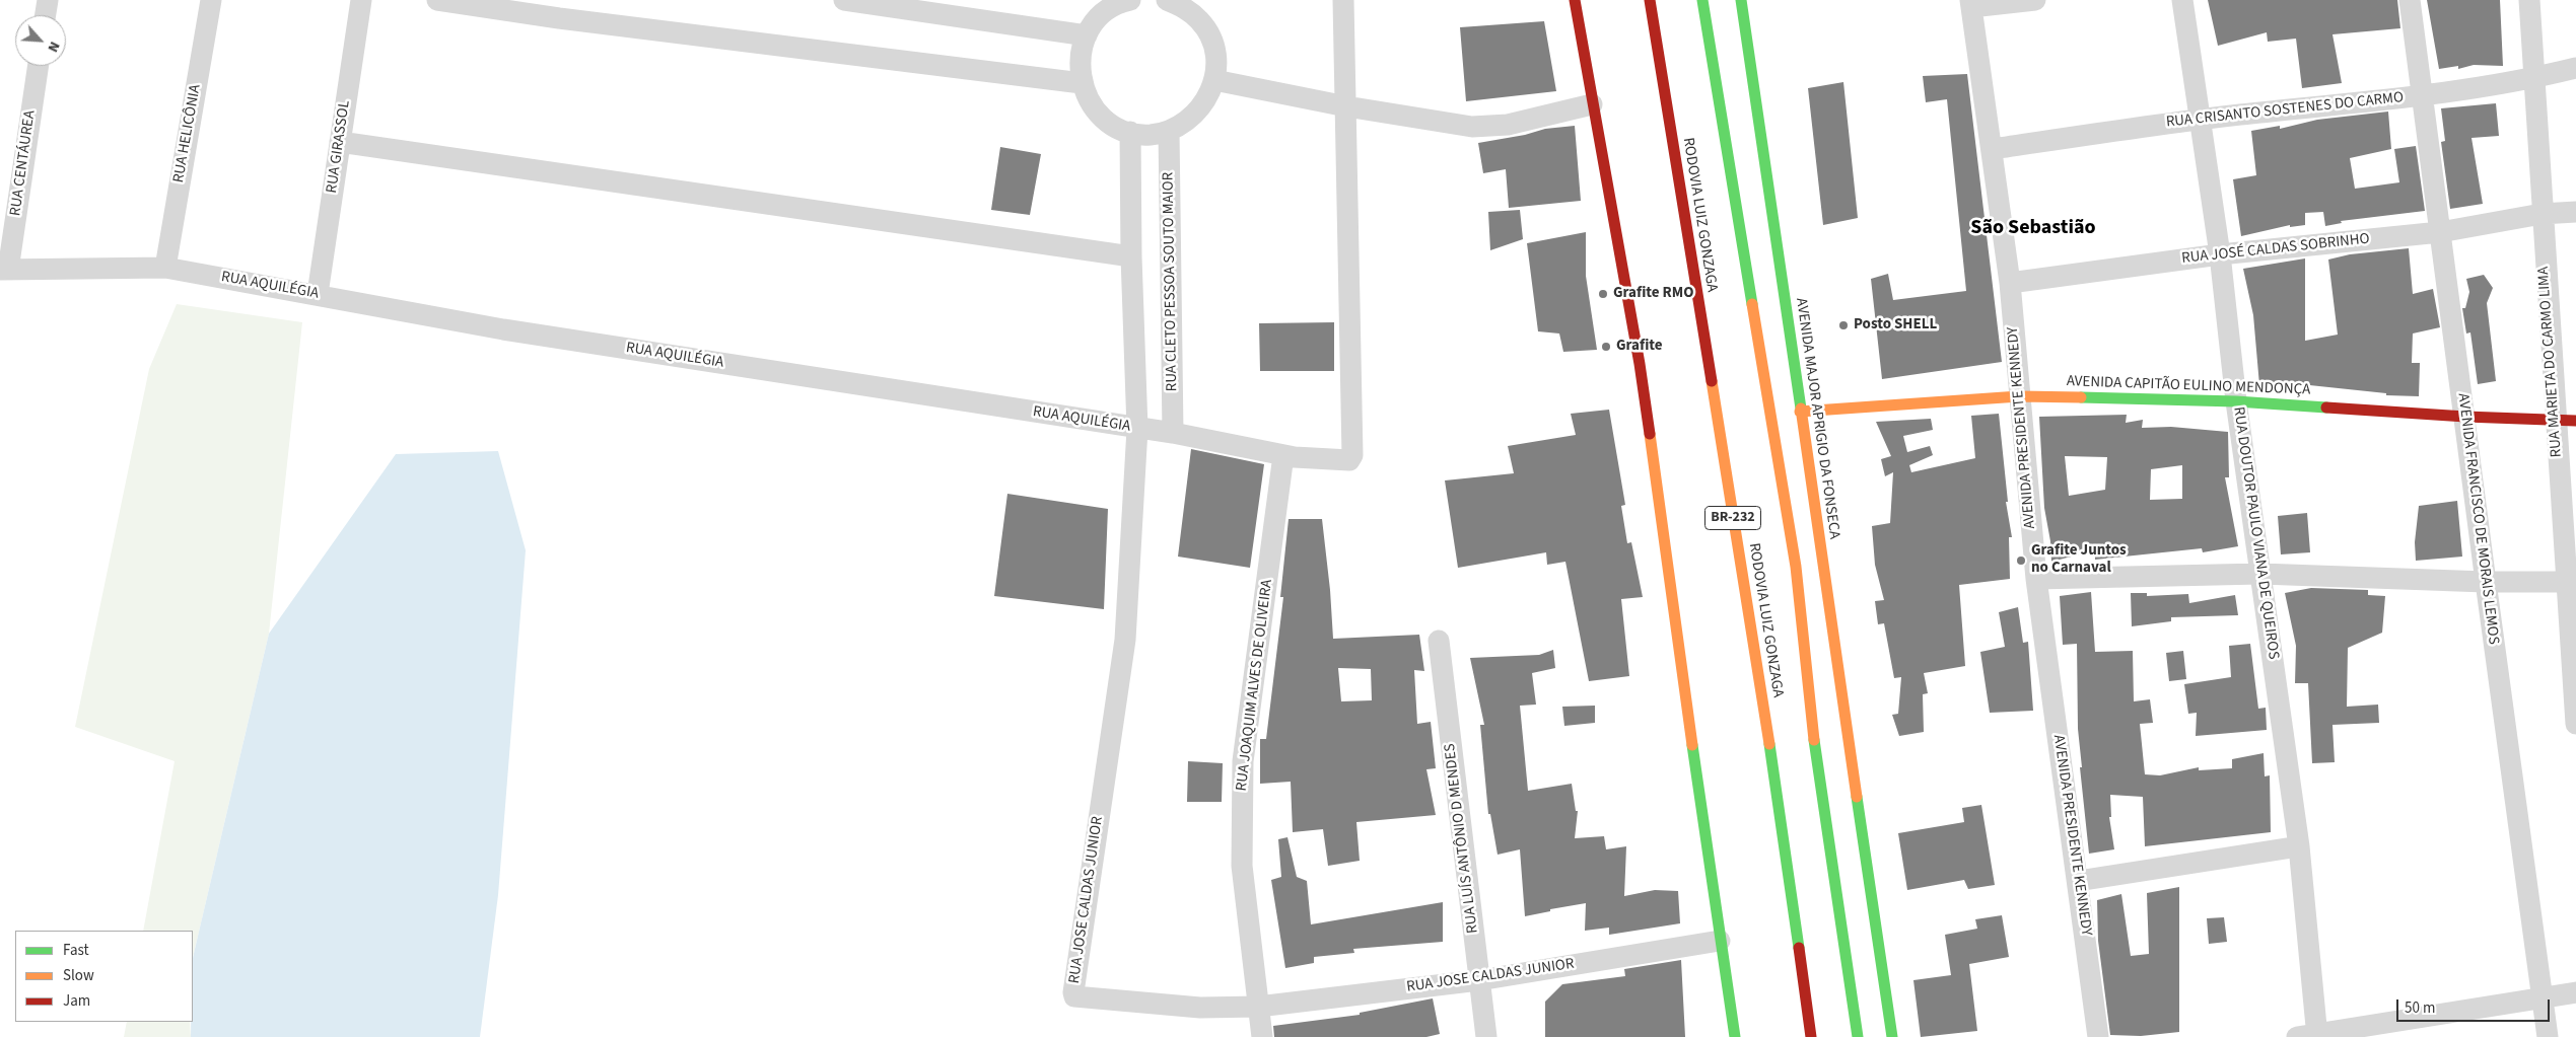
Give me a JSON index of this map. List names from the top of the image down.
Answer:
{
  "streets": {
    "main road": [
      "RODOVIA LUIZ GONZAGA",
      "AVENIDA CAPITÃO EULINO MENDONÇA",
      "AVENIDA MAJOR APRIGIO DA FONSECA",
      "BR-232"
    ],
    "street": [
      "RUA CRISANTO SOSTENES DO CARMO",
      "RUA HELICÔNIA",
      "RUA GIRASSOL",
      "RUA CENTÁUREA",
      "RUA JOSÉ CALDAS SOBRINHO",
      "RUA CLETO PESSOA SOUTO MAIOR",
      "RUA AQUILÉGIA",
      "RUA MARIETA DO CARMO LIMA",
      "AVENIDA PRESIDENTE KENNEDY",
      "AVENIDA FRANCISCO DE MORAIS LEMOS",
      "RUA DOUTOR PAULO VIANA DE QUEIROS",
      "RUA JOAQUIM ALVES DE OLIVEIRA",
      "RUA LUÍS ANTÔNIO D MENDES",
      "RUA JOSE CALDAS JUNIOR"
    ]
  },
  "crossings": [
    ["RUA CRISANTO SOSTENES DO CARMO", "RUA MARIETA DO CARMO LIMA"],
    ["RUA CRISANTO SOSTENES DO CARMO", "AVENIDA PRESIDENTE KENNEDY"],
    ["RUA CRISANTO SOSTENES DO CARMO", "AVENIDA FRANCISCO DE MORAIS LEMOS"],
    ["RUA CRISANTO SOSTENES DO CARMO", "RUA DOUTOR PAULO VIANA DE QUEIROS"],
    ["RUA HELICÔNIA", "RUA AQUILÉGIA"],
    ["RUA GIRASSOL", "RUA AQUILÉGIA"],
    ["RUA CENTÁUREA", "RUA AQUILÉGIA"],
    ["RUA JOSÉ CALDAS SOBRINHO", "RUA MARIETA DO CARMO LIMA"],
    ["RUA JOSÉ CALDAS SOBRINHO", "AVENIDA PRESIDENTE KENNEDY"],
    ["RUA JOSÉ CALDAS SOBRINHO", "AVENIDA FRANCISCO DE MORAIS LEMOS"],
    ["RUA JOSÉ CALDAS SOBRINHO", "RUA DOUTOR PAULO VIANA DE QUEIROS"],
    ["RUA CLETO PESSOA SOUTO MAIOR", "RUA AQUILÉGIA"],
    ["RUA AQUILÉGIA", "RUA JOAQUIM ALVES DE OLIVEIRA"],
    ["RUA AQUILÉGIA", "RUA JOSE CALDAS JUNIOR"],
    ["RUA MARIETA DO CARMO LIMA", "AVENIDA CAPITÃO EULINO MENDONÇA"],
    ["AVENIDA CAPITÃO EULINO MENDONÇA", "AVENIDA MAJOR APRIGIO DA FONSECA"],
    ["AVENIDA CAPITÃO EULINO MENDONÇA", "AVENIDA PRESIDENTE KENNEDY"],
    ["AVENIDA CAPITÃO EULINO MENDONÇA", "AVENIDA FRANCISCO DE MORAIS LEMOS"],
    ["AVENIDA CAPITÃO EULINO MENDONÇA", "RUA DOUTOR PAULO VIANA DE QUEIROS"],
    ["RUA JOAQUIM ALVES DE OLIVEIRA", "RUA JOSE CALDAS JUNIOR"],
    ["RUA LUÍS ANTÔNIO D MENDES", "RUA JOSE CALDAS JUNIOR"]
  ],
  "districts": ["São Sebastião"],
  "places": [
    "Grafite RMO",
    "Posto SHELL",
    "Grafite",
    "Grafite Juntos no Carnaval"
  ],
  "legend": ["Fast", "Slow", "Jam"],
  "scale_bar": "50 m",
  "north": "bottom right"
}
